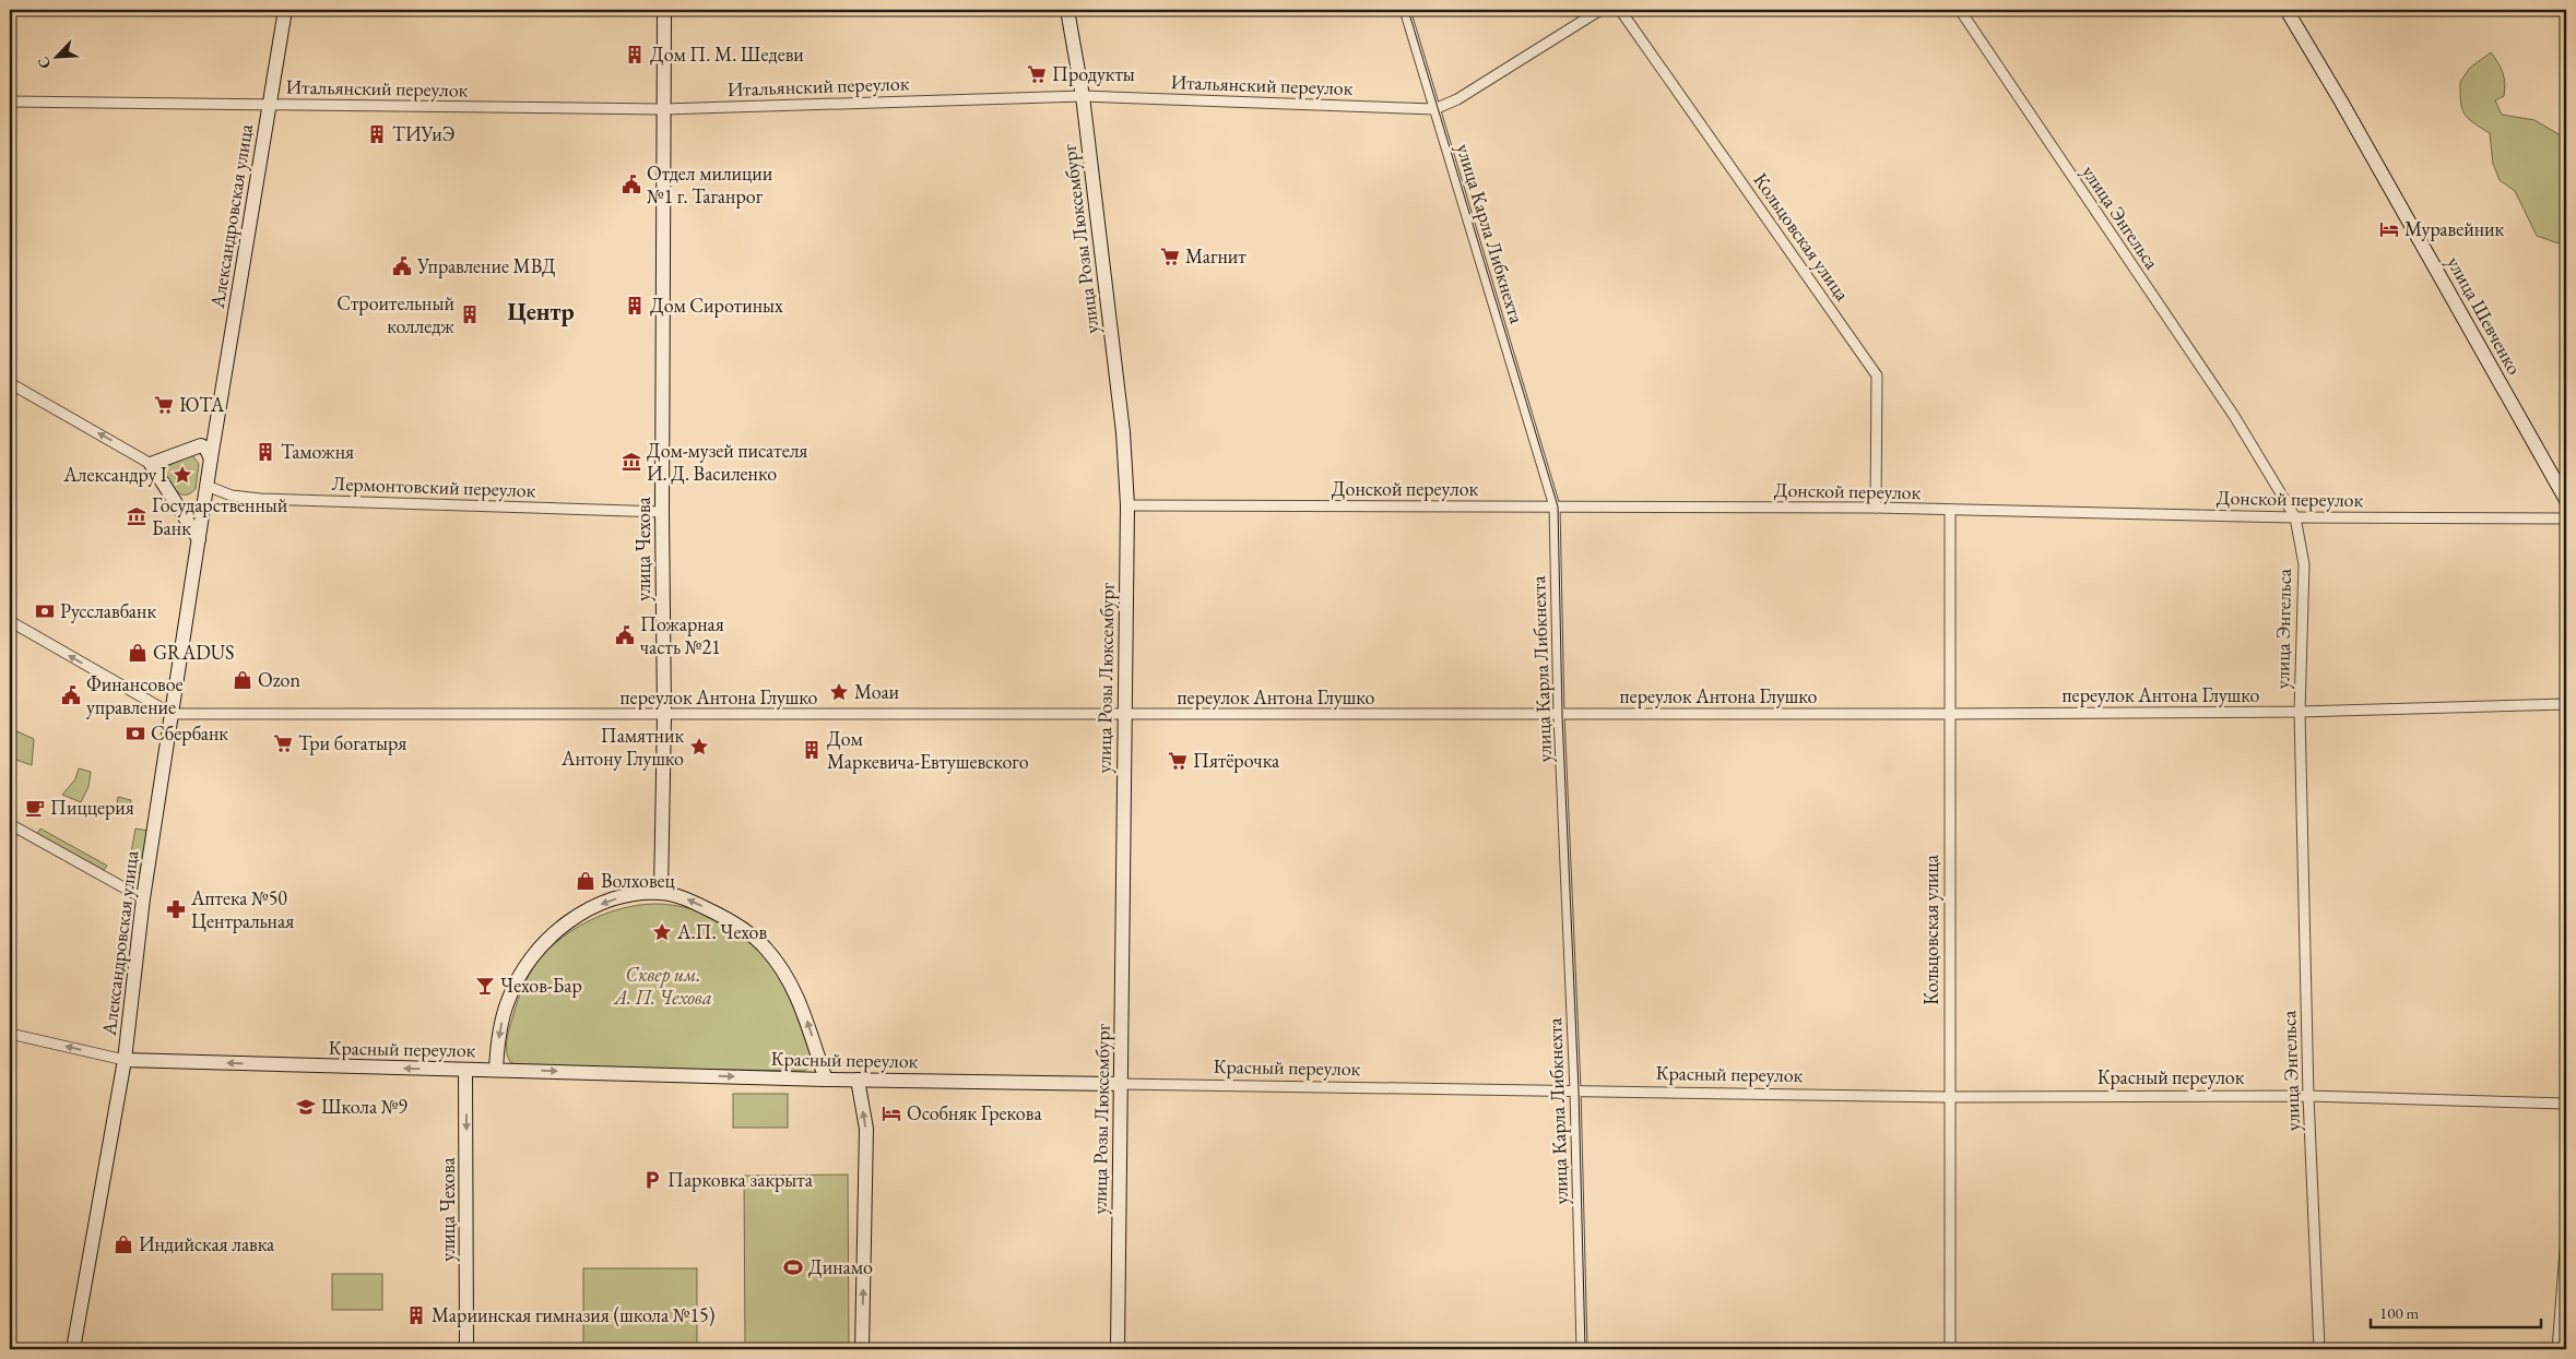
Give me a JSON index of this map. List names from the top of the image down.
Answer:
{
  "streets": {
    "street": [
      "Итальянский переулок",
      "Александровская улица",
      "улица Энгельса",
      "улица Карла Либкнехта",
      "Кольцовская улица",
      "улица Розы Люксембург",
      "улица Шевченко",
      "Лермонтовский переулок",
      "Донской переулок",
      "улица Чехова",
      "переулок Антона Глушко",
      "Красный переулок"
    ]
  },
  "crossings": [
    ["Итальянский переулок", "Александровская улица"],
    ["Итальянский переулок", "улица Карла Либкнехта"],
    ["Итальянский переулок", "улица Розы Люксембург"],
    ["Итальянский переулок", "улица Чехова"],
    ["Александровская улица", "Лермонтовский переулок"],
    ["Александровская улица", "переулок Антона Глушко"],
    ["Александровская улица", "Красный переулок"],
    ["улица Энгельса", "Донской переулок"],
    ["улица Энгельса", "переулок Антона Глушко"],
    ["улица Энгельса", "Красный переулок"],
    ["улица Карла Либкнехта", "Донской переулок"],
    ["улица Карла Либкнехта", "переулок Антона Глушко"],
    ["улица Карла Либкнехта", "Красный переулок"],
    ["Кольцовская улица", "Донской переулок"],
    ["Кольцовская улица", "переулок Антона Глушко"],
    ["Кольцовская улица", "Красный переулок"],
    ["улица Розы Люксембург", "Донской переулок"],
    ["улица Розы Люксембург", "переулок Антона Глушко"],
    ["улица Розы Люксембург", "Красный переулок"],
    ["Лермонтовский переулок", "улица Чехова"],
    ["улица Чехова", "переулок Антона Глушко"],
    ["улица Чехова", "Красный переулок"]
  ],
  "districts": ["Центр"],
  "parks": ["Сквер им. А. П. Чехова"],
  "places": {
    "building": [
      "Дом П. М. Шедеви",
      "ТИУиЭ",
      "Дом Сиротиных",
      "Строительный колледж",
      "Таможня",
      "Дом Маркевича-Евтушевского",
      "Мариинская гимназия (школа №15)"
    ],
    "supermarket": [
      "Продукты",
      "Магнит",
      "ЮТА",
      "Три богатыря",
      "Пятёрочка"
    ],
    "public building": [
      "Отдел милиции №1 г. Таганрог",
      "Управление МВД",
      "Пожарная часть №21",
      "Финансовое управление"
    ],
    "hotel": ["Муравейник", "Особняк Грекова"],
    "museum": ["Дом-музей писателя И. Д. Василенко", "Государственный Банк"],
    "place": [
      "Александру I",
      "Моаи",
      "Памятник Антону Глушко",
      "А.П. Чехов"
    ],
    "bank": ["Русславбанк", "Сбербанк"],
    "shop": [
      "GRADUS",
      "Ozon",
      "Волховец",
      "Индийская лавка"
    ],
    "cafe": ["Пиццерия"],
    "pharmacy": ["Аптека №50 Центральная"],
    "bar": ["Чехов-Бар"],
    "school or university": ["Школа №9"],
    "parking": ["Парковка закрыта"],
    "sports": ["Динамо"]
  },
  "scale_bar": "100 m",
  "north": "bottom left"
}
